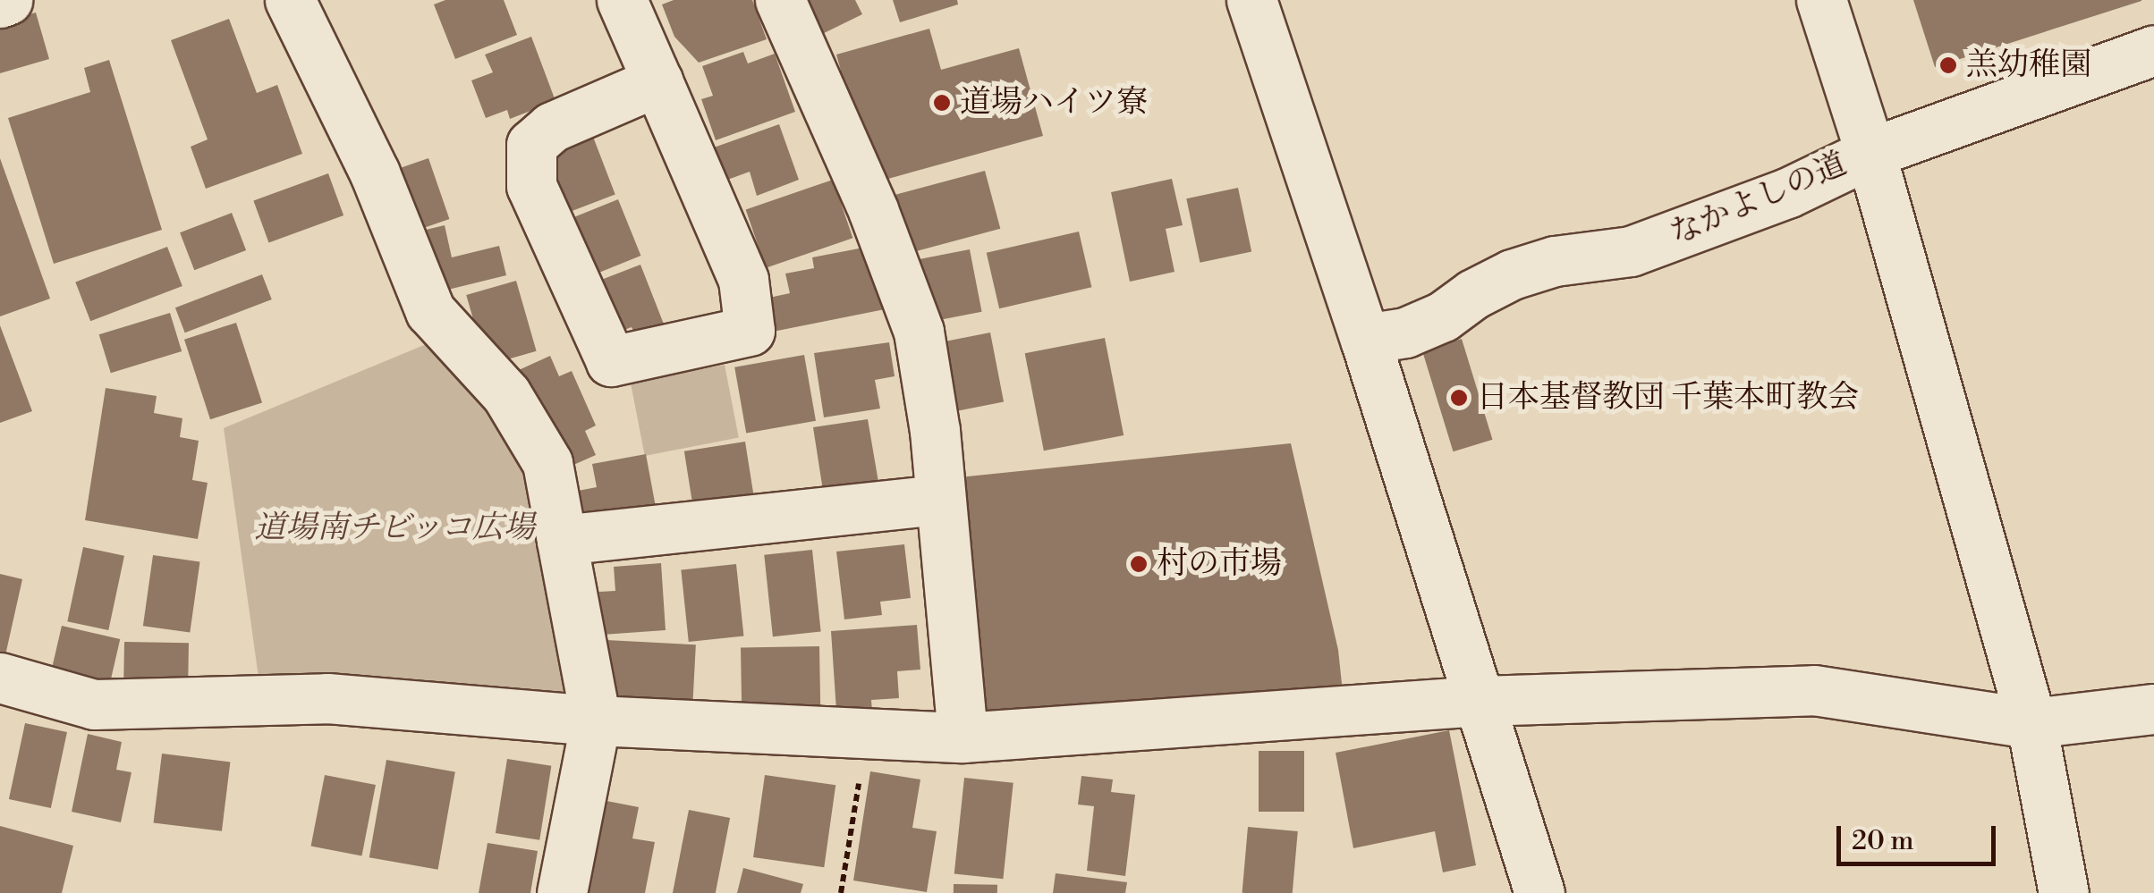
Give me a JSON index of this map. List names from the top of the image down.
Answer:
{
  "streets": {
    "street": ["なかよしの道"]
  },
  "parks": ["道場南チビッコ広場"],
  "places": [
    "羔幼稚園",
    "道場ハイツ寮",
    "日本基督教団 千葉本町教会",
    "村の市場"
  ],
  "scale_bar": "20 m"
}
